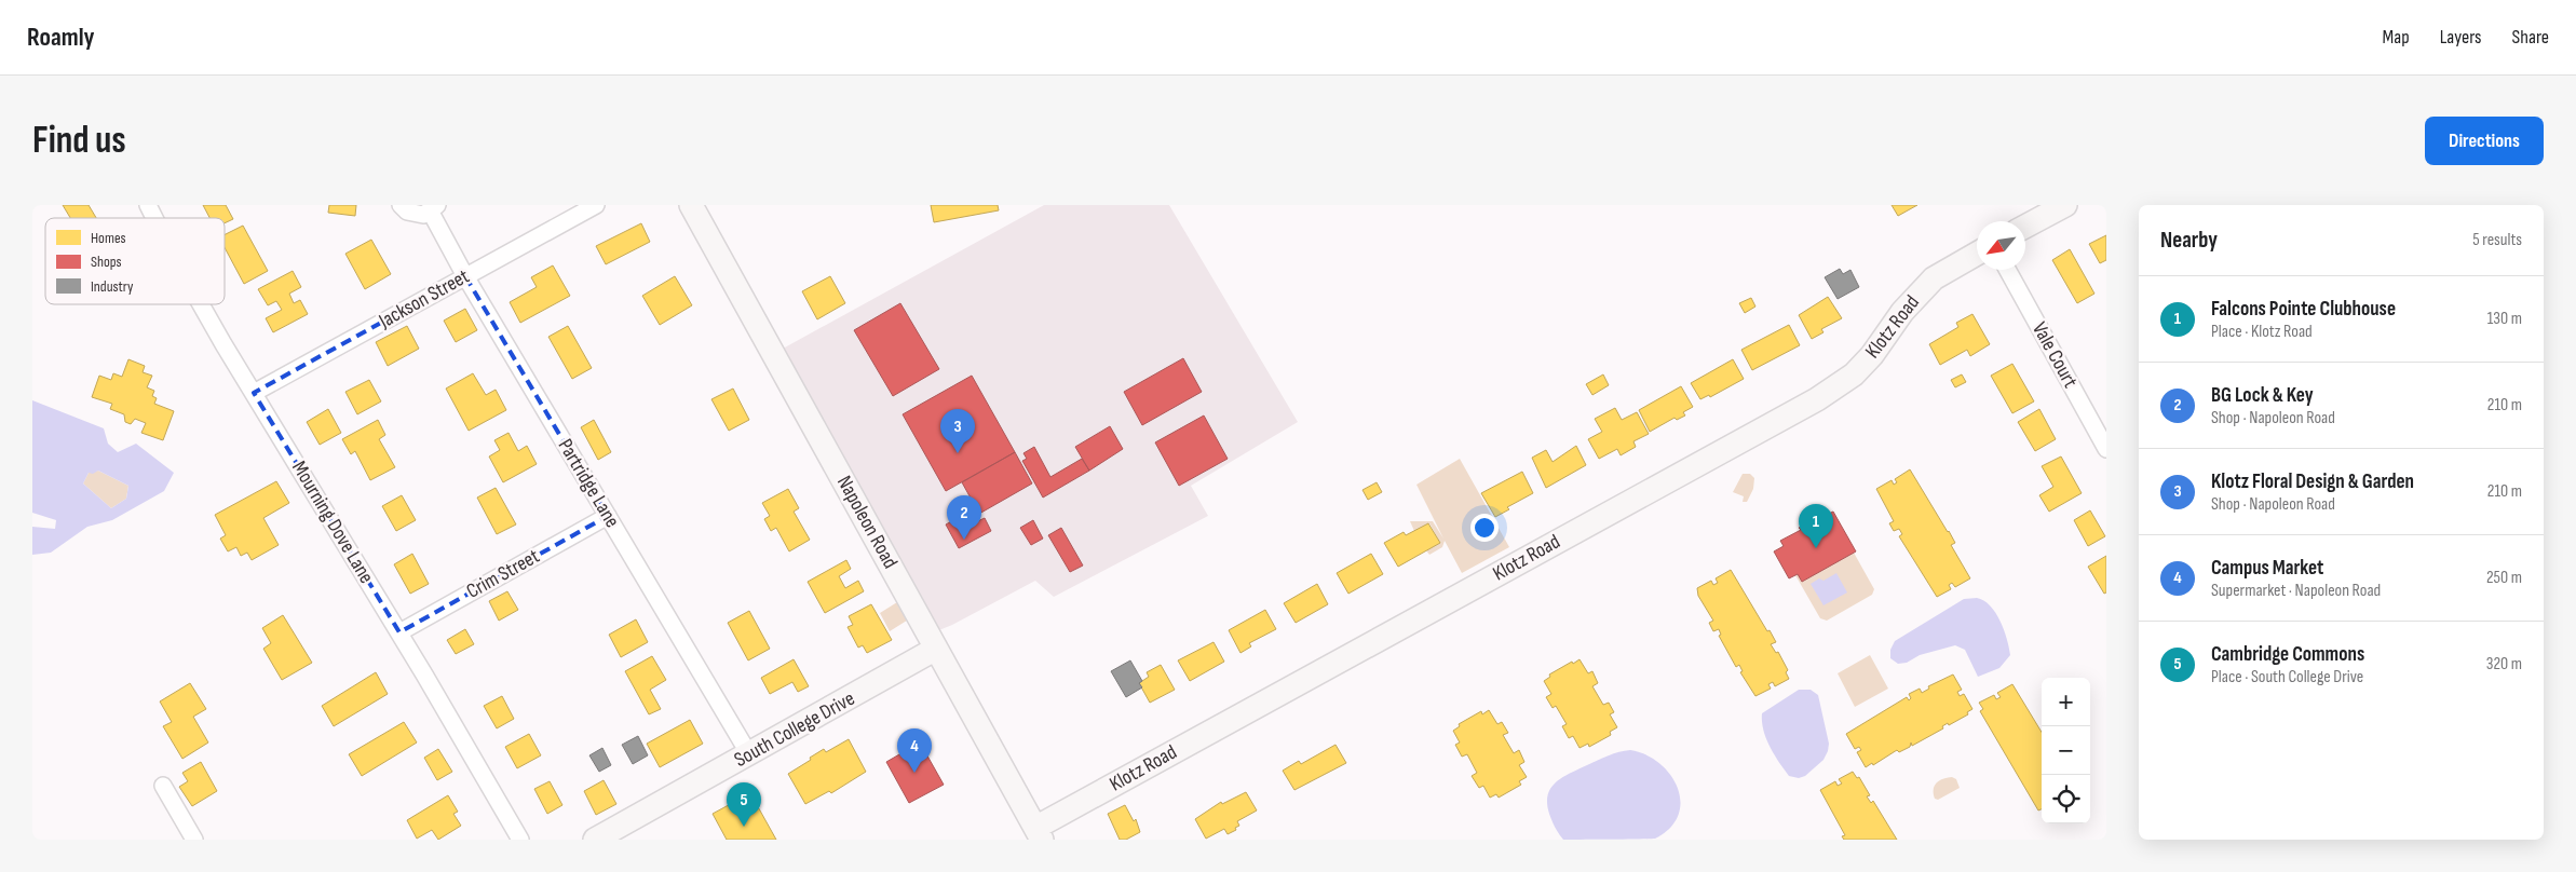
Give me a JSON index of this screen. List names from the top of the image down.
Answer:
{
  "streets": {
    "street": [
      "Jackson Street",
      "Klotz Road",
      "Vale Court",
      "Partridge Lane",
      "Mourning Dove Lane",
      "Napoleon Road",
      "Crim Street",
      "South College Drive"
    ]
  },
  "crossings": [
    ["Jackson Street", "Partridge Lane"],
    ["Jackson Street", "Mourning Dove Lane"],
    ["Klotz Road", "Napoleon Road"],
    ["Partridge Lane", "Crim Street"],
    ["Partridge Lane", "South College Drive"],
    ["Mourning Dove Lane", "Crim Street"],
    ["Napoleon Road", "South College Drive"]
  ],
  "legend": ["Homes", "Shops", "Industry"],
  "north": "bottom left",
  "page": {
    "header": "Roamly",
    "nav": ["Map", "Layers", "Share"],
    "buttons": "Directions",
    "title": "Find us",
    "heading": ["Nearby", "5 results"],
    "list": [
      {
        "mark": "1",
        "name": "Falcons Pointe Clubhouse",
        "note": "Place · Klotz Road",
        "value": "130 m"
      },
      {
        "mark": "2",
        "name": "BG Lock & Key",
        "note": "Shop · Napoleon Road",
        "value": "210 m"
      },
      {
        "mark": "3",
        "name": "Klotz Floral Design & Garden",
        "note": "Shop · Napoleon Road",
        "value": "210 m"
      },
      {
        "mark": "4",
        "name": "Campus Market",
        "note": "Supermarket · Napoleon Road",
        "value": "250 m"
      },
      {
        "mark": "5",
        "name": "Cambridge Commons",
        "note": "Place · South College Drive",
        "value": "320 m"
      }
    ],
    "pins": [
      "3",
      "2",
      "1",
      "4",
      "5"
    ],
    "map_buttons": ["+", "−"]
  }
}
